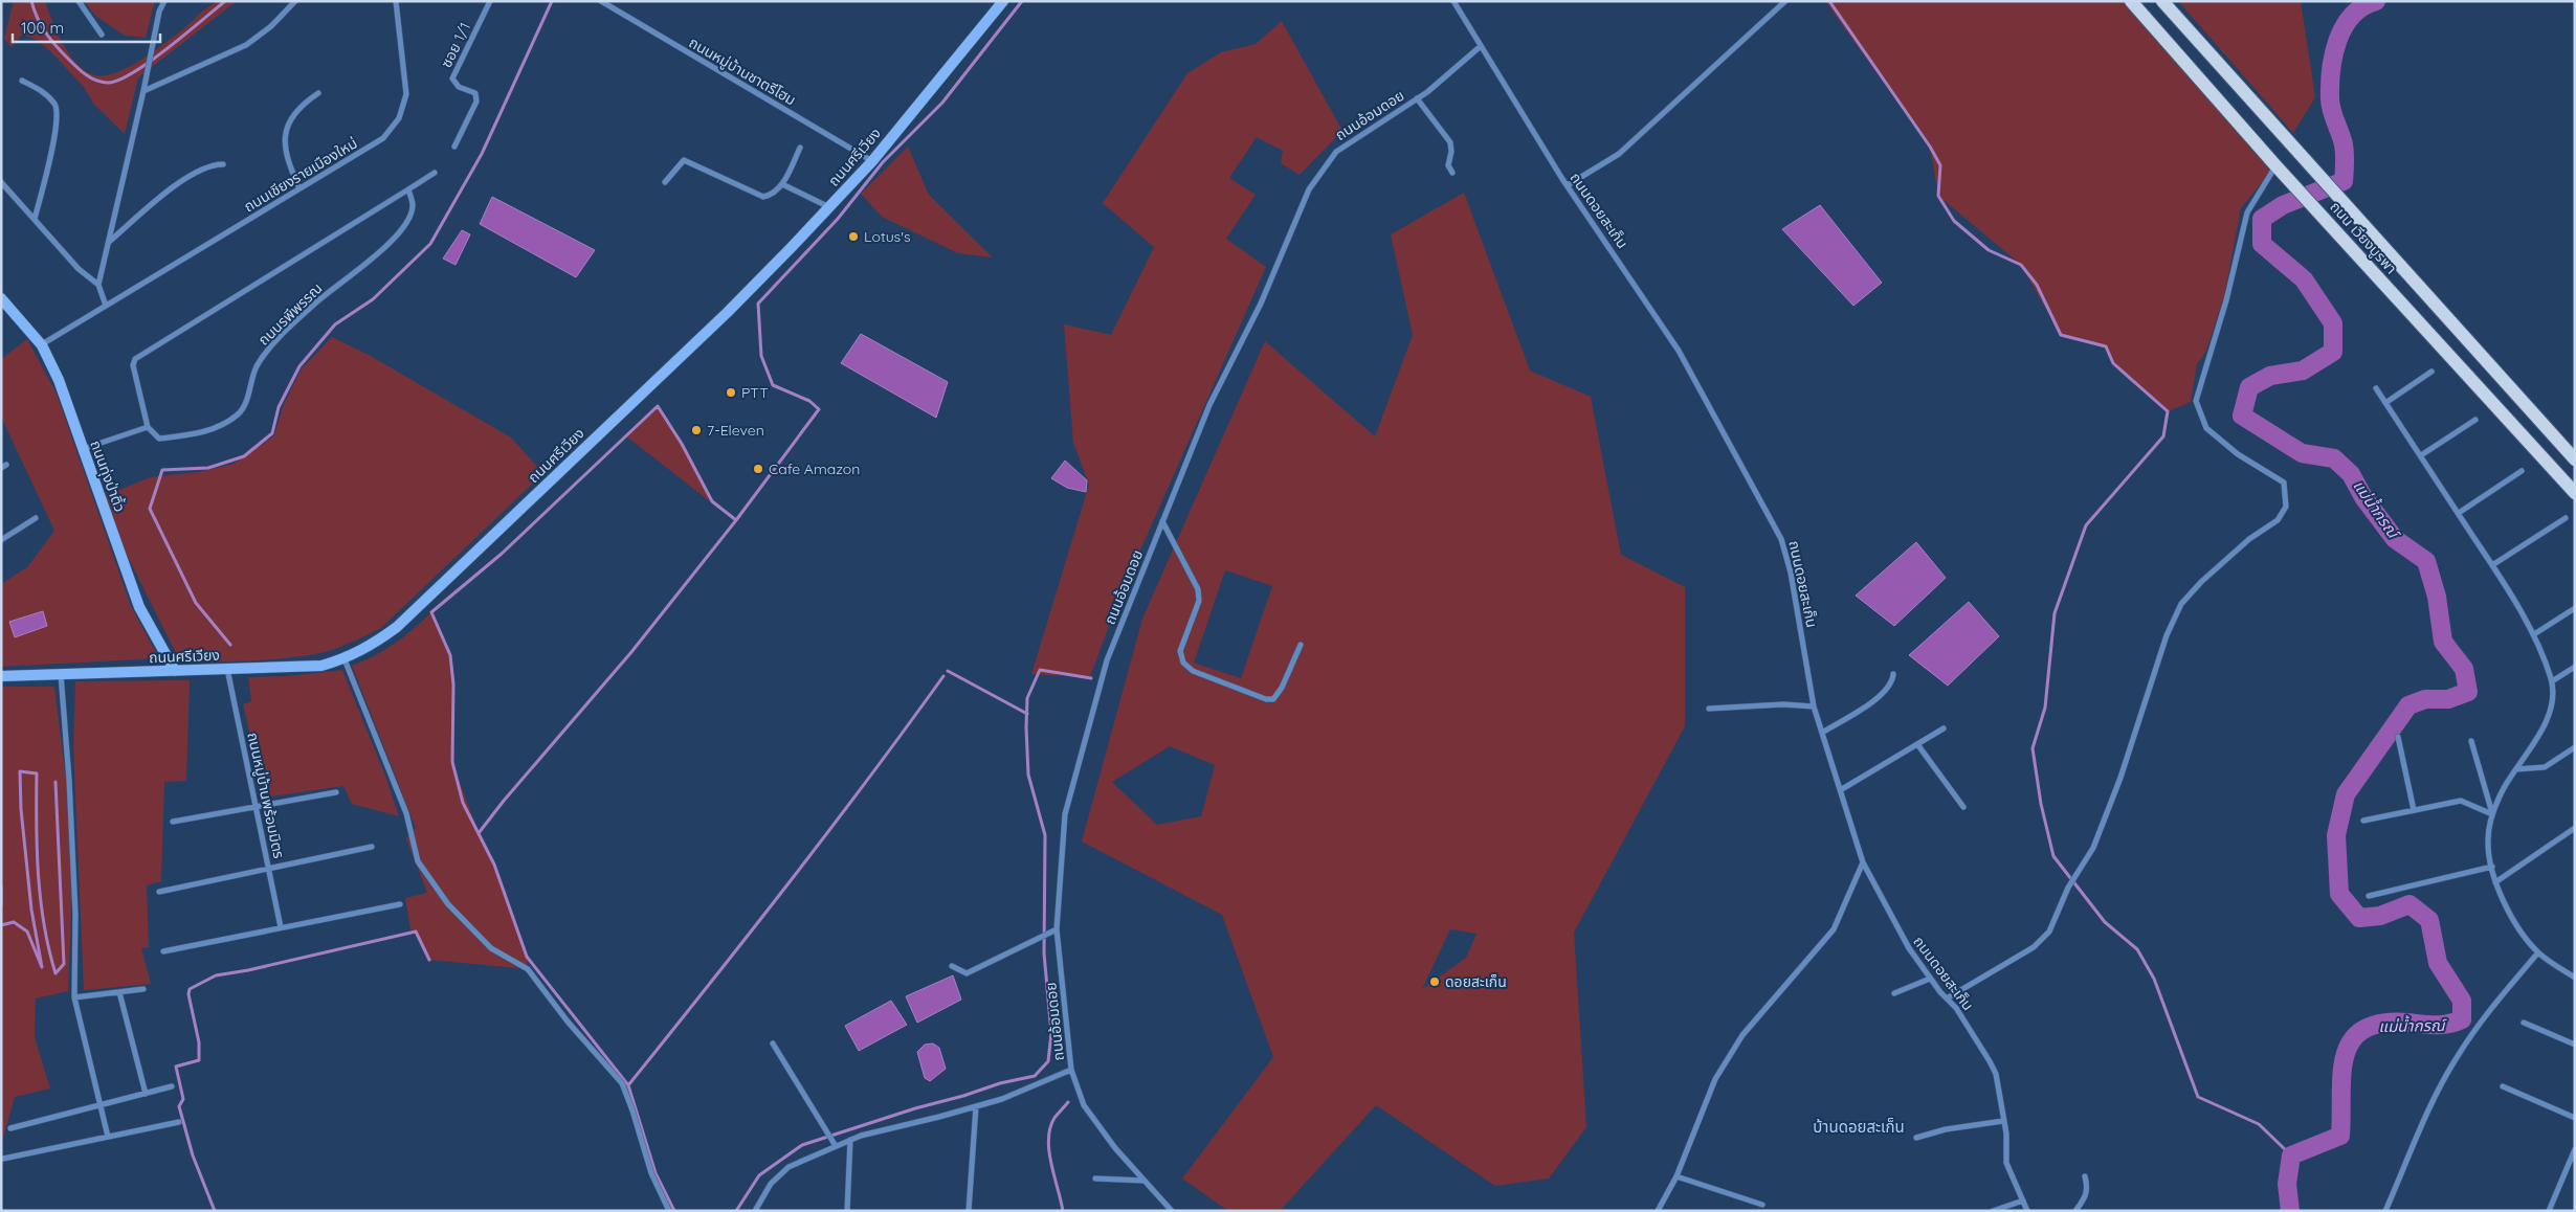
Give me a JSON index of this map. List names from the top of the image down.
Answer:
{
  "streets": {
    "main road": ["ถนนศรีเวียง", "ถนน เวียงบูรพา", "ถนนทุ่งป่าติ้ว"],
    "street": [
      "ซอย 1/1",
      "ถนนหมู่บ้านชาตรีโฮม",
      "ถนนอ้อมดอย",
      "ถนนเชียงรายเมืองใหม่",
      "ถนนดอยสะเก็น",
      "ถนนรพีพรรณ",
      "ถนนหมู่บ้านพร้อมมิตร"
    ]
  },
  "crossings": [
    ["ถนนหมู่บ้านชาตรีโฮม", "ถนนศรีเวียง"],
    ["ถนนอ้อมดอย", "ถนนดอยสะเก็น"],
    ["ถนนศรีเวียง", "ถนนทุ่งป่าติ้ว"],
    ["ถนนศรีเวียง", "ถนนหมู่บ้านพร้อมมิตร"],
    ["ถนนเชียงรายเมืองใหม่", "ถนนทุ่งป่าติ้ว"]
  ],
  "districts": ["บ้านดอยสะเก็น"],
  "water": ["แม่น้ำกรณ์"],
  "places": [
    "Lotus's",
    "PTT",
    "7-Eleven",
    "Cafe Amazon",
    "ดอยสะเก็น"
  ],
  "scale_bar": "100 m"
}
